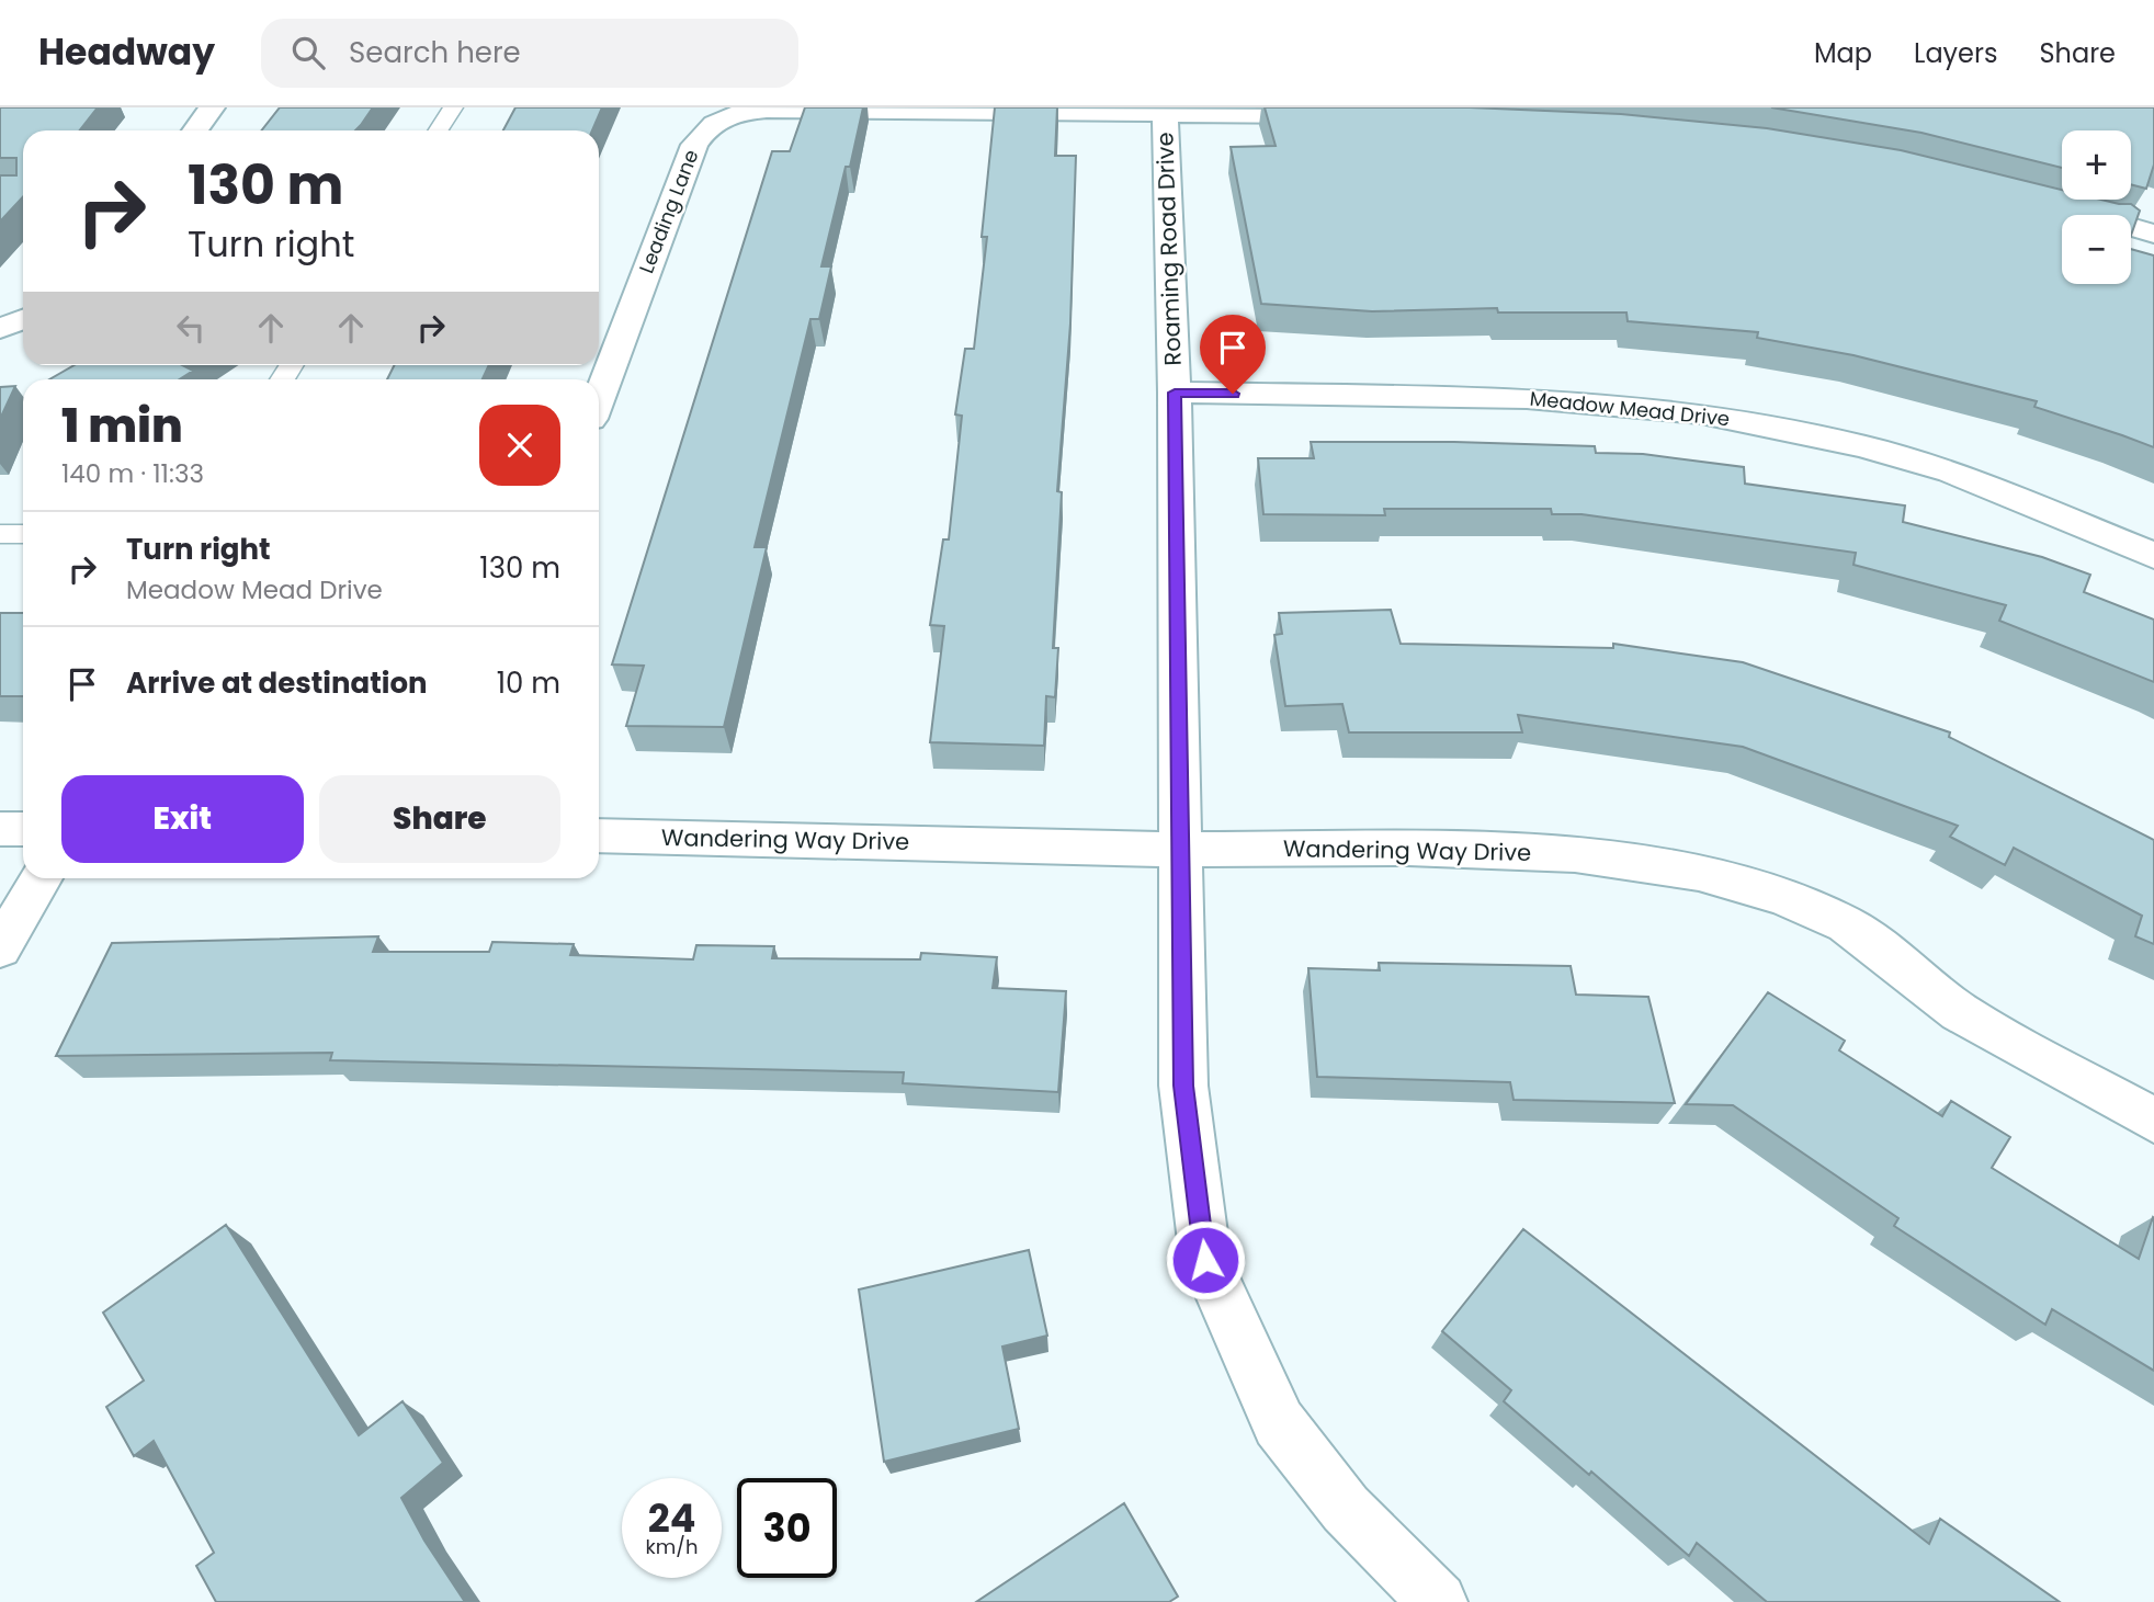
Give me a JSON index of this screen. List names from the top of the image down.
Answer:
{
  "streets": {
    "street": [
      "Leading Lane",
      "Roaming Road Drive",
      "Meadow Mead Drive",
      "Wandering Way Drive"
    ]
  },
  "crossings": [
    ["Leading Lane", "Roaming Road Drive"],
    ["Roaming Road Drive", "Meadow Mead Drive"],
    ["Roaming Road Drive", "Wandering Way Drive"]
  ],
  "page": {
    "header": "Headway",
    "search": "Search here",
    "nav": ["Map", "Layers", "Share"],
    "map_buttons": ["+", "−"],
    "turn": ["130 m", "Turn right"],
    "heading": ["1 min", "140 m · 11:33"],
    "list": [
      {
        "name": "Turn right",
        "note": "Meadow Mead Drive",
        "value": "130 m"
      },
      {
        "name": "Arrive at destination",
        "value": "10 m"
      }
    ],
    "buttons": ["Exit", "Share"],
    "speed": "24 km/h",
    "limit": "30"
  }
}
